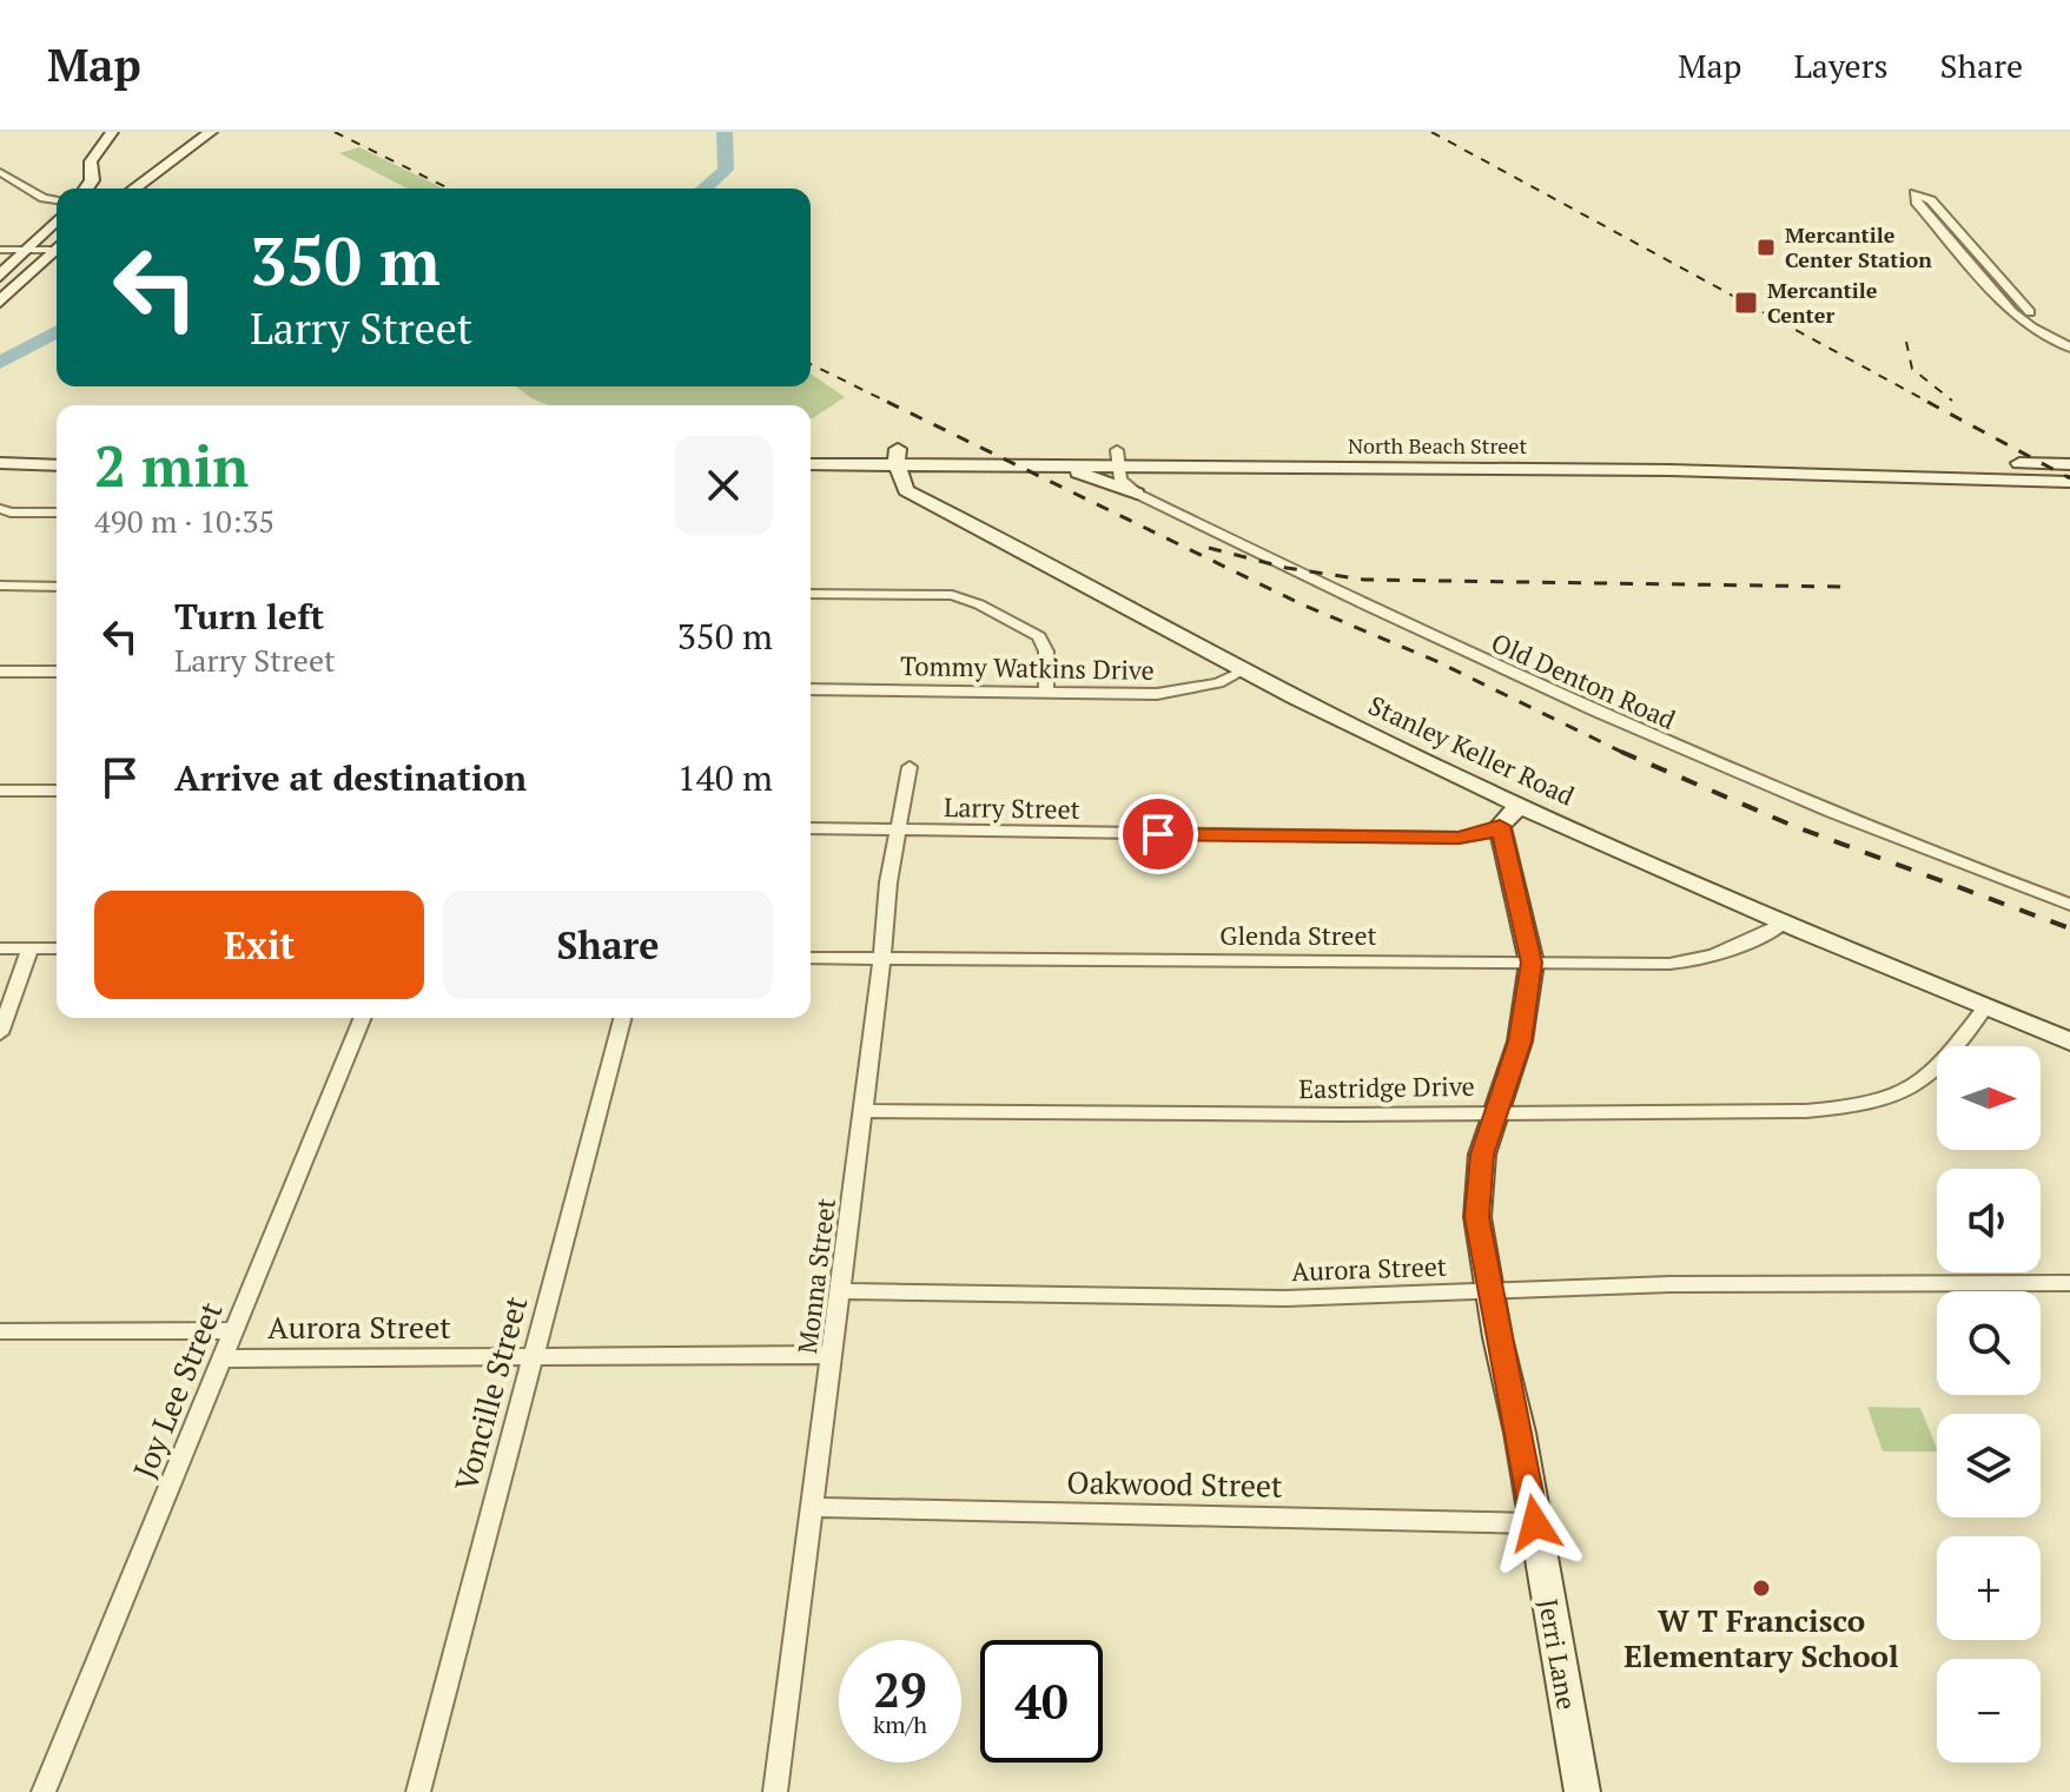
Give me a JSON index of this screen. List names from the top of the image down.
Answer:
{
  "streets": {
    "main road": ["North Beach Street", "Stanley Keller Road", "Jerri Lane"],
    "street": [
      "Tommy Watkins Drive",
      "Old Denton Road",
      "Larry Street",
      "Glenda Street",
      "Eastridge Drive",
      "Aurora Street",
      "Monna Street",
      "Joy Lee Street",
      "Voncille Street",
      "Oakwood Street"
    ]
  },
  "crossings": [
    ["North Beach Street", "Old Denton Road"],
    ["North Beach Street", "Stanley Keller Road"],
    ["Tommy Watkins Drive", "Stanley Keller Road"],
    ["Stanley Keller Road", "Larry Street"],
    ["Stanley Keller Road", "Glenda Street"],
    ["Stanley Keller Road", "Eastridge Drive"],
    ["Stanley Keller Road", "Jerri Lane"],
    ["Larry Street", "Monna Street"],
    ["Larry Street", "Jerri Lane"],
    ["Glenda Street", "Monna Street"],
    ["Glenda Street", "Jerri Lane"],
    ["Eastridge Drive", "Monna Street"],
    ["Eastridge Drive", "Jerri Lane"],
    ["Aurora Street", "Monna Street"],
    ["Aurora Street", "Joy Lee Street"],
    ["Aurora Street", "Voncille Street"],
    ["Aurora Street", "Jerri Lane"],
    ["Monna Street", "Oakwood Street"],
    ["Oakwood Street", "Jerri Lane"]
  ],
  "places": {
    "transit": ["Mercantile Center Station", "Mercantile Center"],
    "other": ["W T Francisco Elementary School"]
  },
  "north": "right",
  "page": {
    "header": "Map",
    "nav": ["Map", "Layers", "Share"],
    "turn": ["350 m", "Larry Street"],
    "heading": ["2 min", "490 m · 10:35"],
    "list": [
      {
        "name": "Turn left",
        "note": "Larry Street",
        "value": "350 m"
      },
      {
        "name": "Arrive at destination",
        "value": "140 m"
      }
    ],
    "buttons": ["Exit", "Share"],
    "map_buttons": ["+", "−"],
    "speed": "29 km/h",
    "limit": "40"
  }
}
